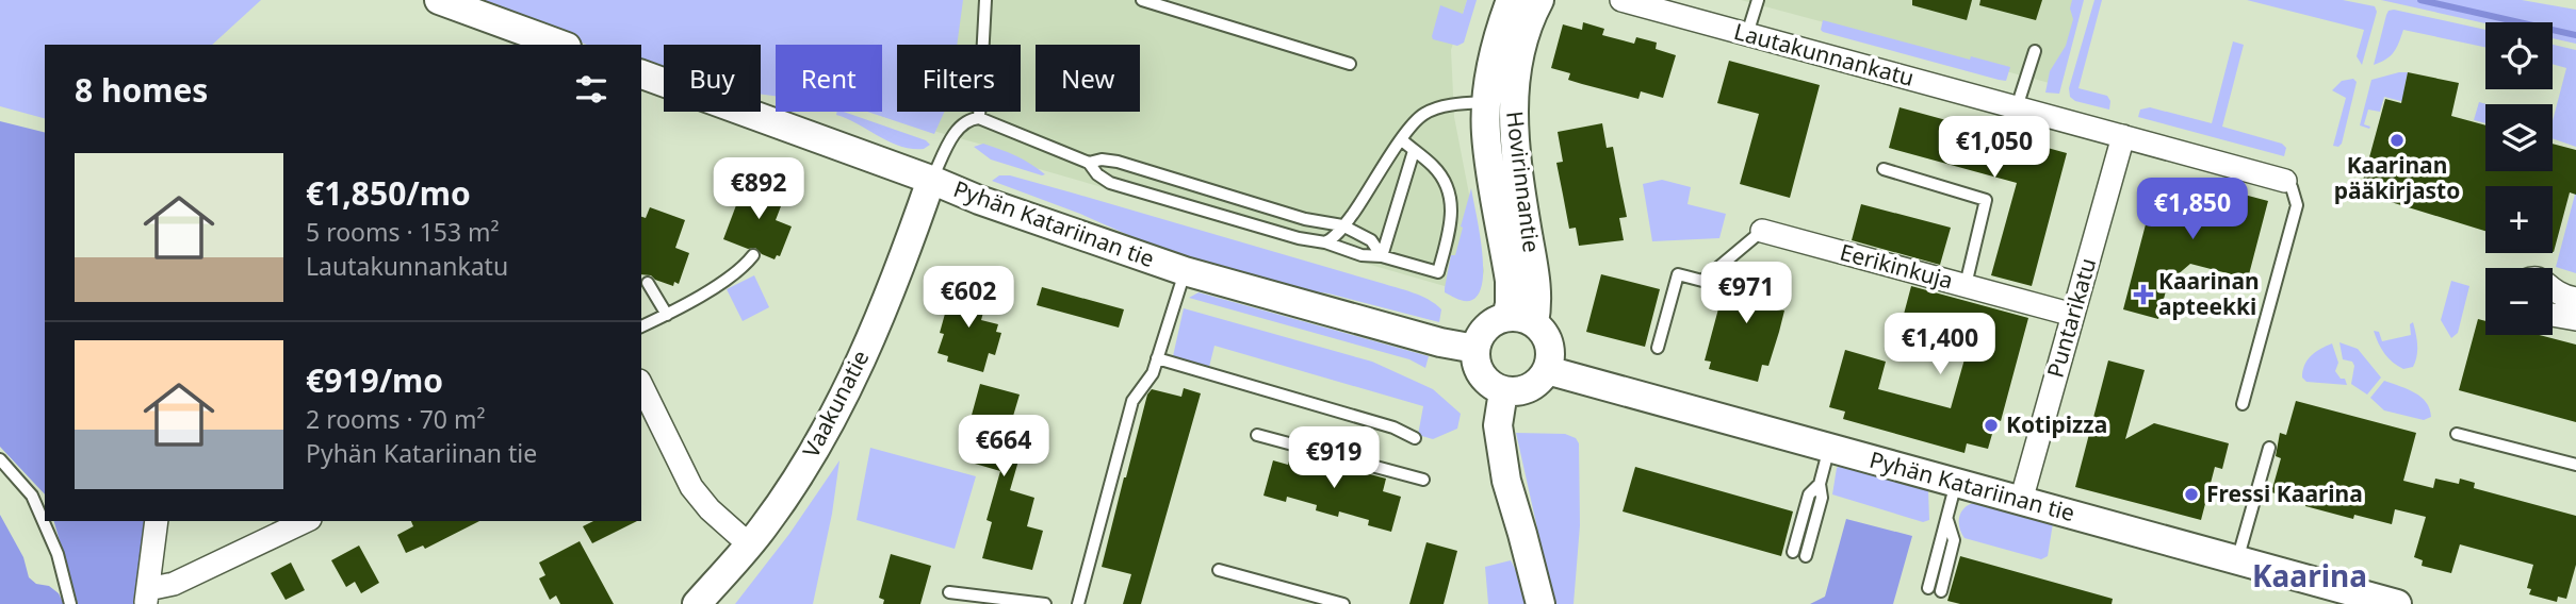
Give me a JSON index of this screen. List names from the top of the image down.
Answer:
{
  "streets": {
    "street": [
      "Lautakunnankatu",
      "Hovirinnantie",
      "Pyhän Katariinan tie",
      "Eerikinkuja",
      "Puntarikatu",
      "Vaakunatie"
    ]
  },
  "crossings": [
    ["Lautakunnankatu", "Puntarikatu"],
    ["Hovirinnantie", "Pyhän Katariinan tie"],
    ["Pyhän Katariinan tie", "Puntarikatu"],
    ["Pyhän Katariinan tie", "Vaakunatie"],
    ["Eerikinkuja", "Puntarikatu"]
  ],
  "districts": ["Kaarina"],
  "places": {
    "other": ["Kaarinan pääkirjasto", "Kotipizza", "Fressi Kaarina"],
    "health": ["Kaarinan apteekki"]
  },
  "page": {
    "map_buttons": ["+", "−"],
    "chip": [
      "Buy",
      "Rent",
      "Filters",
      "New"
    ],
    "heading": "8 homes",
    "price": [
      "€1,050",
      "€892",
      "€1,850",
      "€971",
      "€602",
      "€1,400",
      "€664",
      "€919"
    ],
    "list": [
      {
        "name": "€1,850/mo",
        "note": "5 rooms · 153 m² · Lautakunnankatu"
      },
      {
        "name": "€919/mo",
        "note": "2 rooms · 70 m² · Pyhän Katariinan tie"
      }
    ]
  }
}
